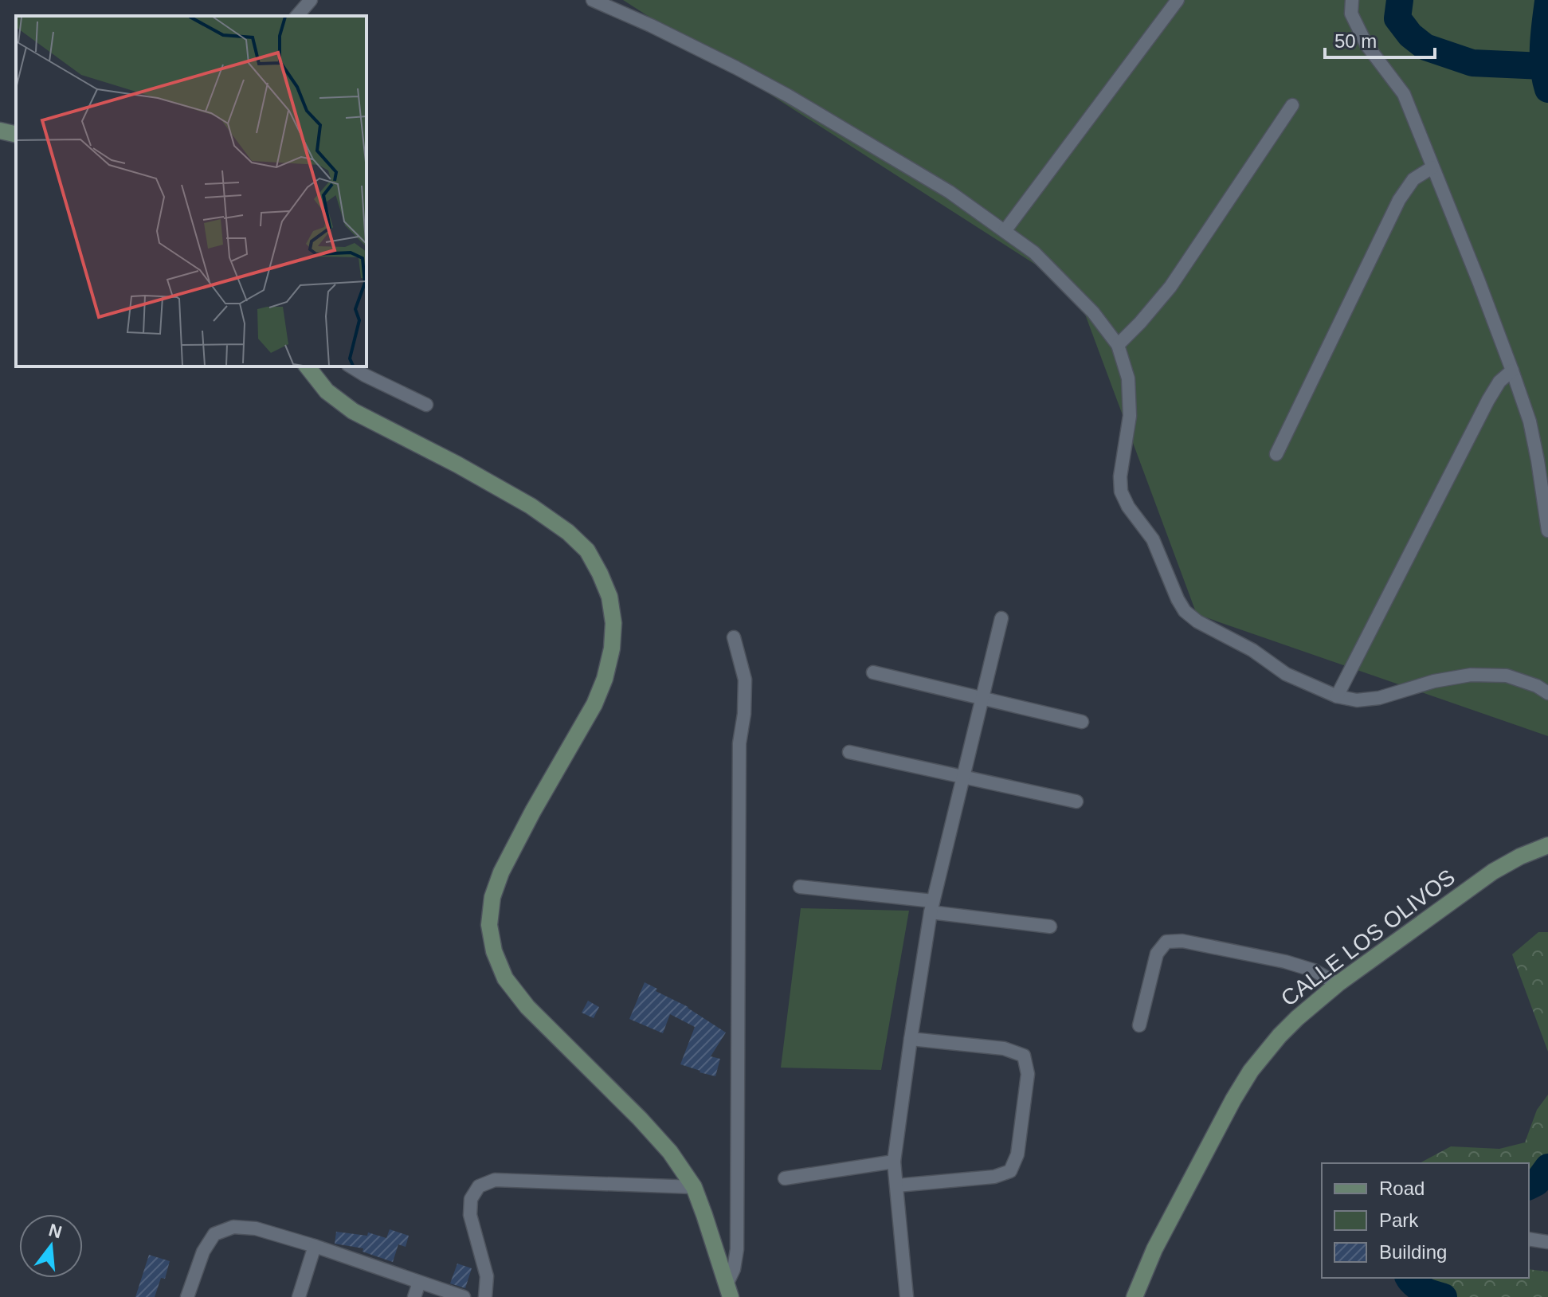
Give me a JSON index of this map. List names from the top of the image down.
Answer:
{
  "streets": {
    "street": ["CALLE LOS OLIVOS"]
  },
  "legend": ["Road", "Park", "Building"],
  "scale_bar": "50 m",
  "north": "top"
}
